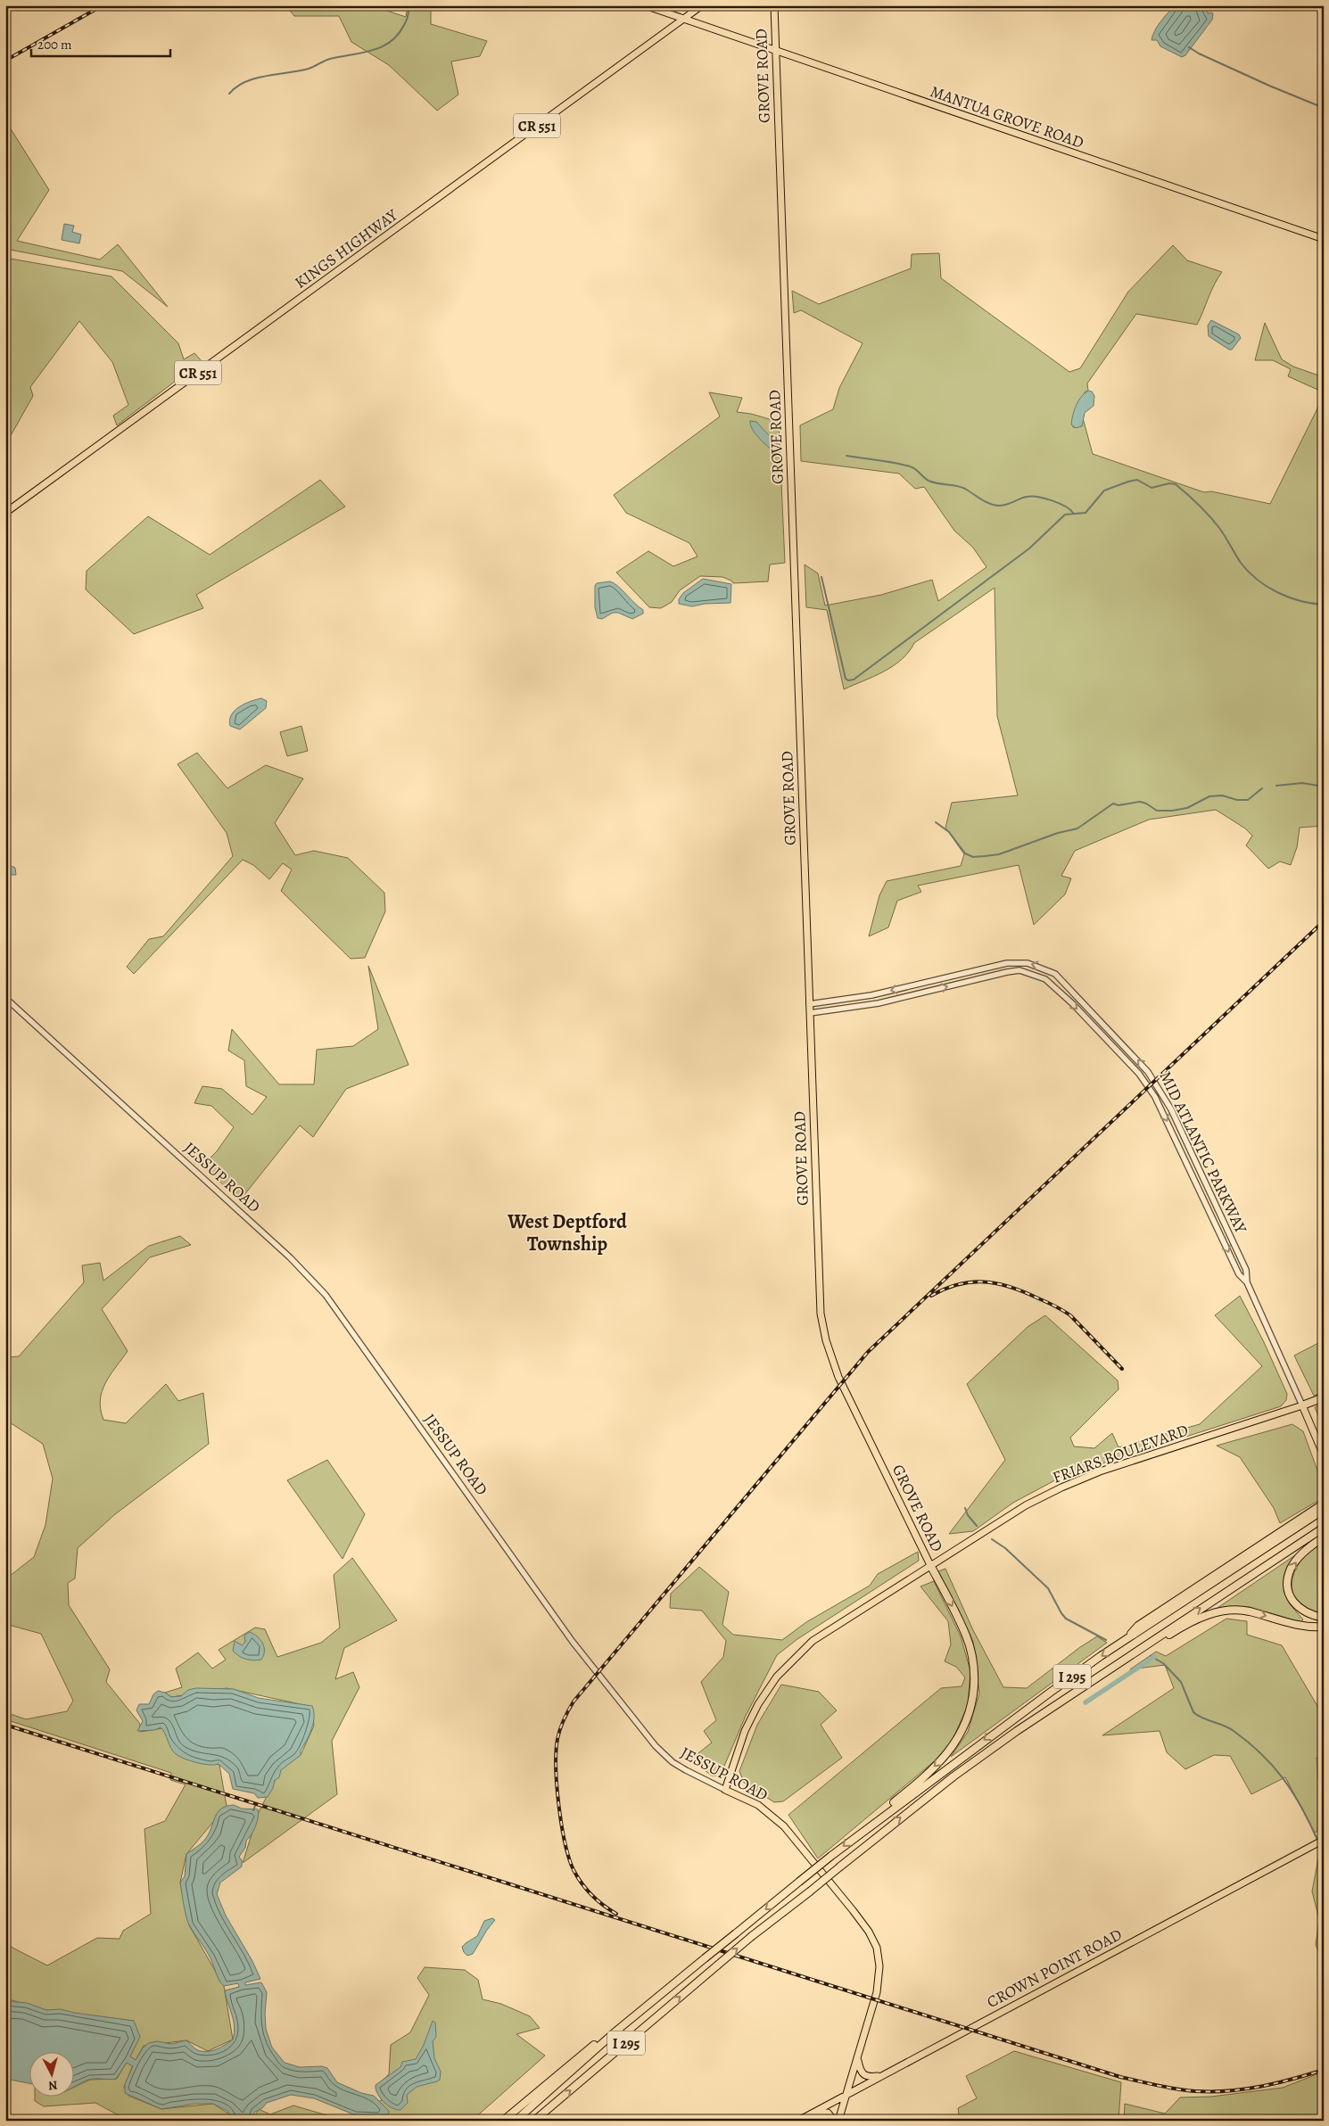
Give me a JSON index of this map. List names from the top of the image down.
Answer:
{
  "streets": {
    "highway": ["I 295"],
    "main road": [
      "GROVE ROAD",
      "MANTUA GROVE ROAD",
      "CR 551",
      "KINGS HIGHWAY",
      "MID ATLANTIC PARKWAY",
      "JESSUP ROAD",
      "FRIARS BOULEVARD",
      "CROWN POINT ROAD"
    ]
  },
  "crossings": [
    ["GROVE ROAD", "MANTUA GROVE ROAD"],
    ["GROVE ROAD", "MID ATLANTIC PARKWAY"],
    ["GROVE ROAD", "FRIARS BOULEVARD"],
    ["MANTUA GROVE ROAD", "KINGS HIGHWAY"],
    ["MID ATLANTIC PARKWAY", "FRIARS BOULEVARD"],
    ["JESSUP ROAD", "FRIARS BOULEVARD"],
    ["JESSUP ROAD", "CROWN POINT ROAD"]
  ],
  "districts": ["West Deptford Township"],
  "scale_bar": "200 m",
  "north": "bottom"
}
